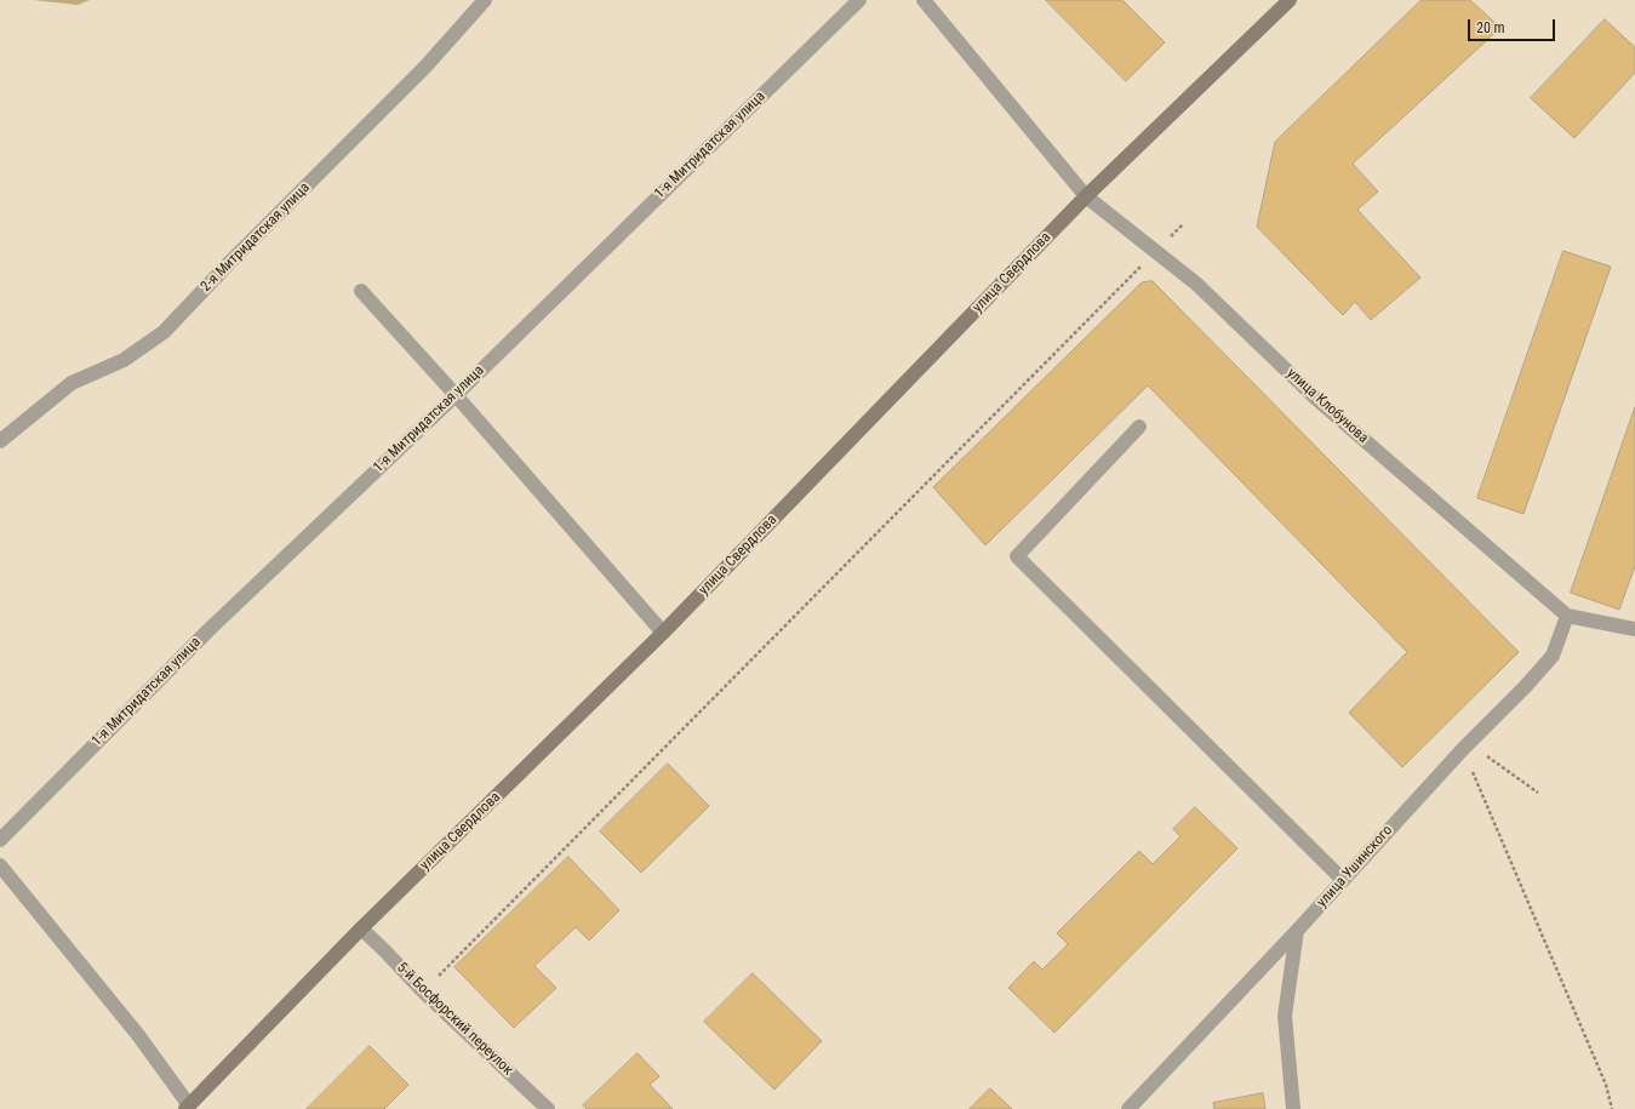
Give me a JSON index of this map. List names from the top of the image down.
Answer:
{
  "streets": {
    "main road": ["улица Свердлова"],
    "street": [
      "1-я Митридатская улица",
      "2-я Митридатская улица",
      "улица Клобунова",
      "улица Ушинского",
      "5-й Босфорский переулок"
    ]
  },
  "crossings": [
    ["улица Свердлова", "улица Клобунова"],
    ["улица Свердлова", "5-й Босфорский переулок"],
    ["улица Клобунова", "улица Ушинского"]
  ],
  "scale_bar": "20 m"
}
